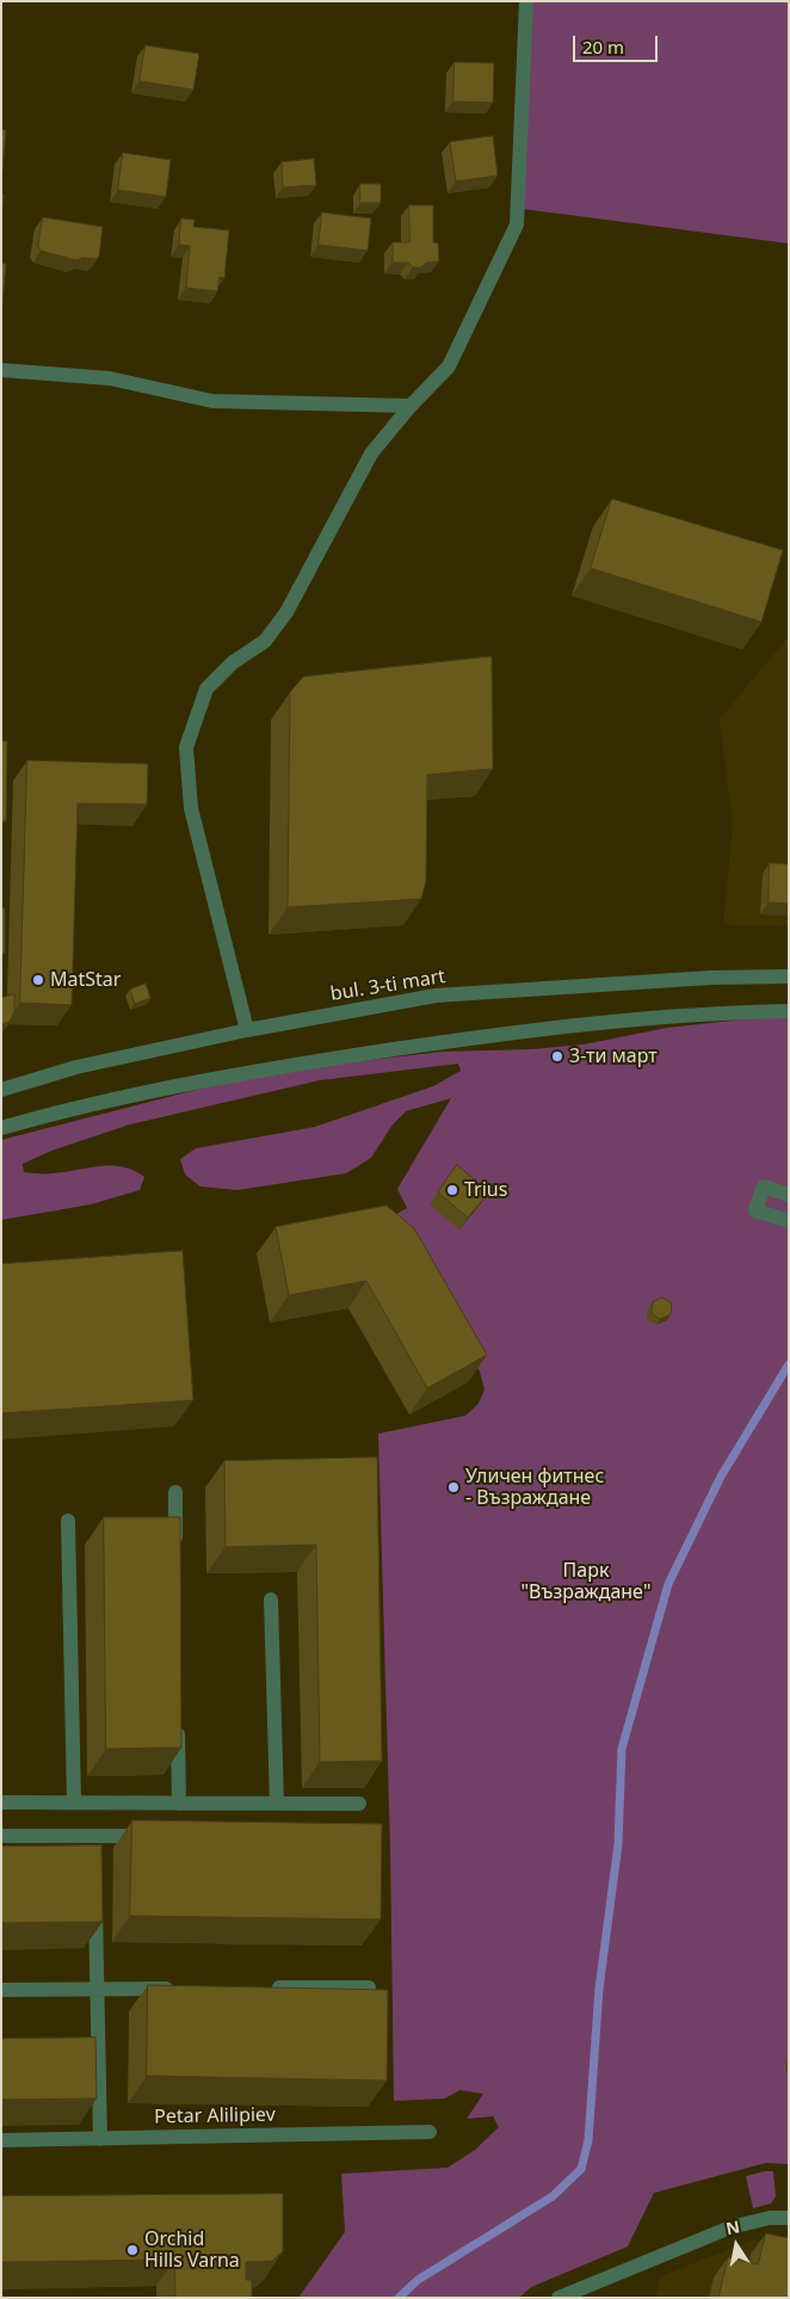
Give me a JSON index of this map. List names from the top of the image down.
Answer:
{
  "streets": {
    "street": ["bul. 3-ti mart", "Petar Alilipiev"]
  },
  "parks": ["Парк \"Възраждане\""],
  "places": [
    "MatStar",
    "3-ти март",
    "Trius",
    "Уличен фитнес - Възраждане",
    "Orchid Hills Varna"
  ],
  "scale_bar": "20 m",
  "north": "top"
}
